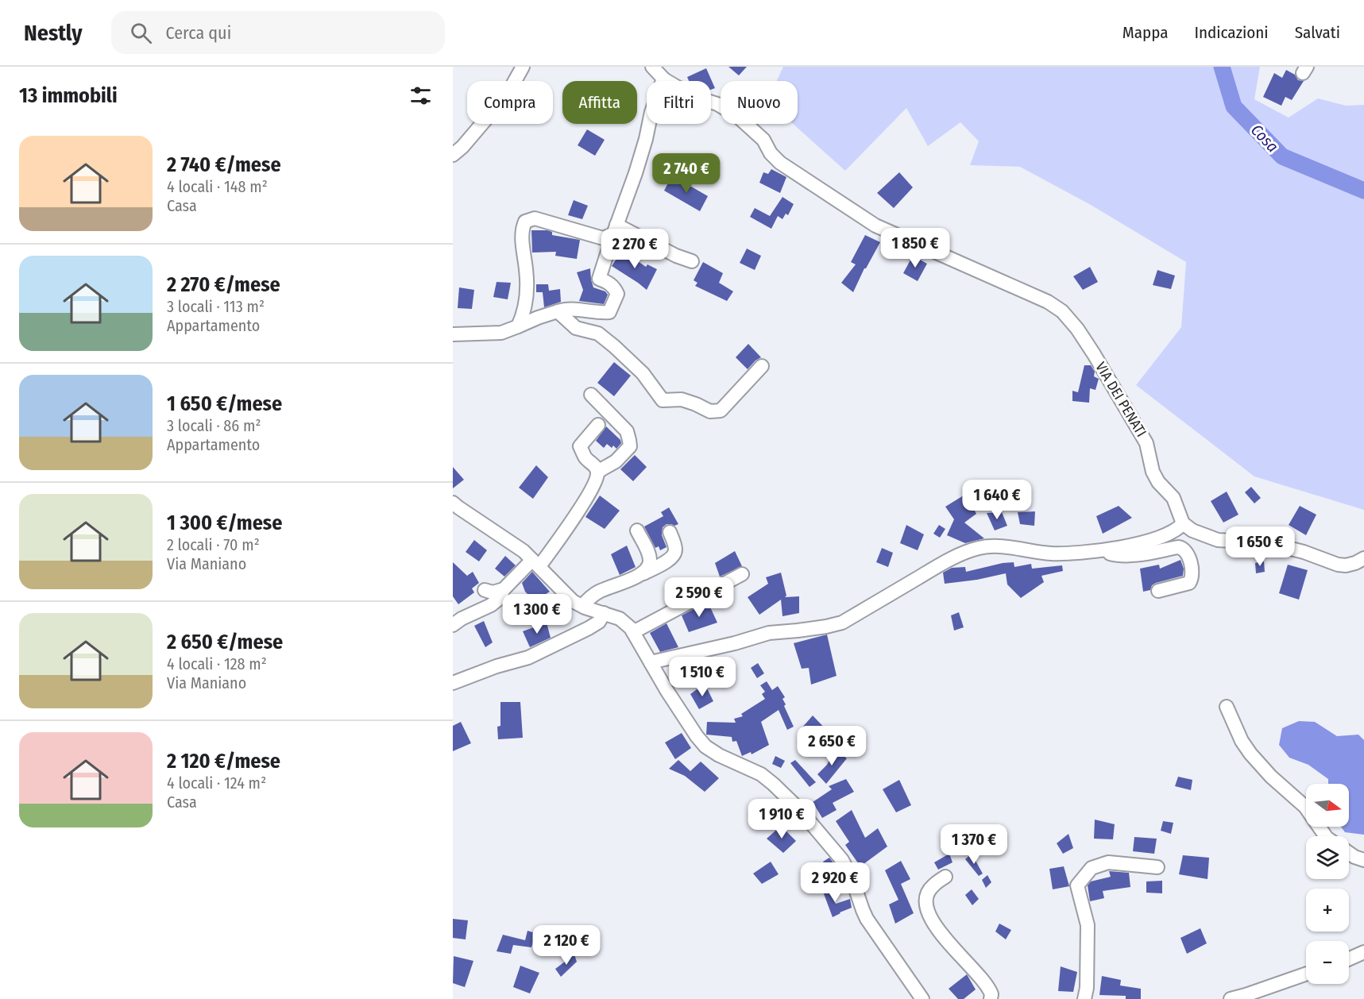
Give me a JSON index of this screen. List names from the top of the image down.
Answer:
{
  "streets": {
    "street": ["VIA DEI PENATI"]
  },
  "water": ["Cosa"],
  "north": "right",
  "page": {
    "header": "Nestly",
    "search": "Cerca qui",
    "nav": ["Mappa", "Indicazioni", "Salvati"],
    "heading": "13 immobili",
    "chip": [
      "Compra",
      "Affitta",
      "Filtri",
      "Nuovo"
    ],
    "list": [
      {
        "name": "2 740 €/mese",
        "note": "4 locali · 148 m² · Casa"
      },
      {
        "name": "2 270 €/mese",
        "note": "3 locali · 113 m² · Appartamento"
      },
      {
        "name": "1 650 €/mese",
        "note": "3 locali · 86 m² · Appartamento"
      },
      {
        "name": "1 300 €/mese",
        "note": "2 locali · 70 m² · Via Maniano"
      },
      {
        "name": "2 650 €/mese",
        "note": "4 locali · 128 m² · Via Maniano"
      },
      {
        "name": "2 120 €/mese",
        "note": "4 locali · 124 m² · Casa"
      }
    ],
    "price": [
      "2 740 €",
      "1 850 €",
      "2 270 €",
      "1 640 €",
      "1 650 €",
      "2 590 €",
      "1 300 €",
      "1 510 €",
      "2 650 €",
      "1 910 €",
      "1 370 €",
      "2 920 €",
      "2 120 €"
    ],
    "map_buttons": ["+", "−"]
  }
}
